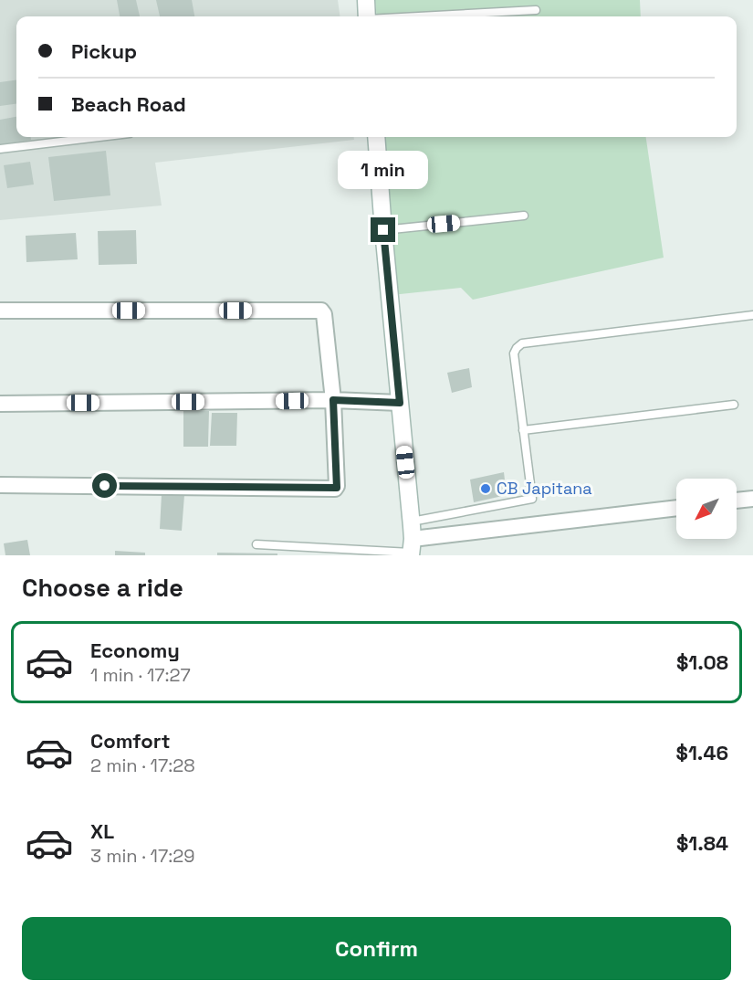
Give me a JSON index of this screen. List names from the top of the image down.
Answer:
{
  "places": ["CB Japitana"],
  "north": "bottom left",
  "page": {
    "banner": ["Pickup", "Beach Road"],
    "bubble": "1 min",
    "heading": "Choose a ride",
    "list": [
      {
        "name": "Economy",
        "note": "1 min · 17:27",
        "value": "$1.08"
      },
      {
        "name": "Comfort",
        "note": "2 min · 17:28",
        "value": "$1.46"
      },
      {
        "name": "XL",
        "note": "3 min · 17:29",
        "value": "$1.84"
      }
    ],
    "buttons": "Confirm"
  }
}
